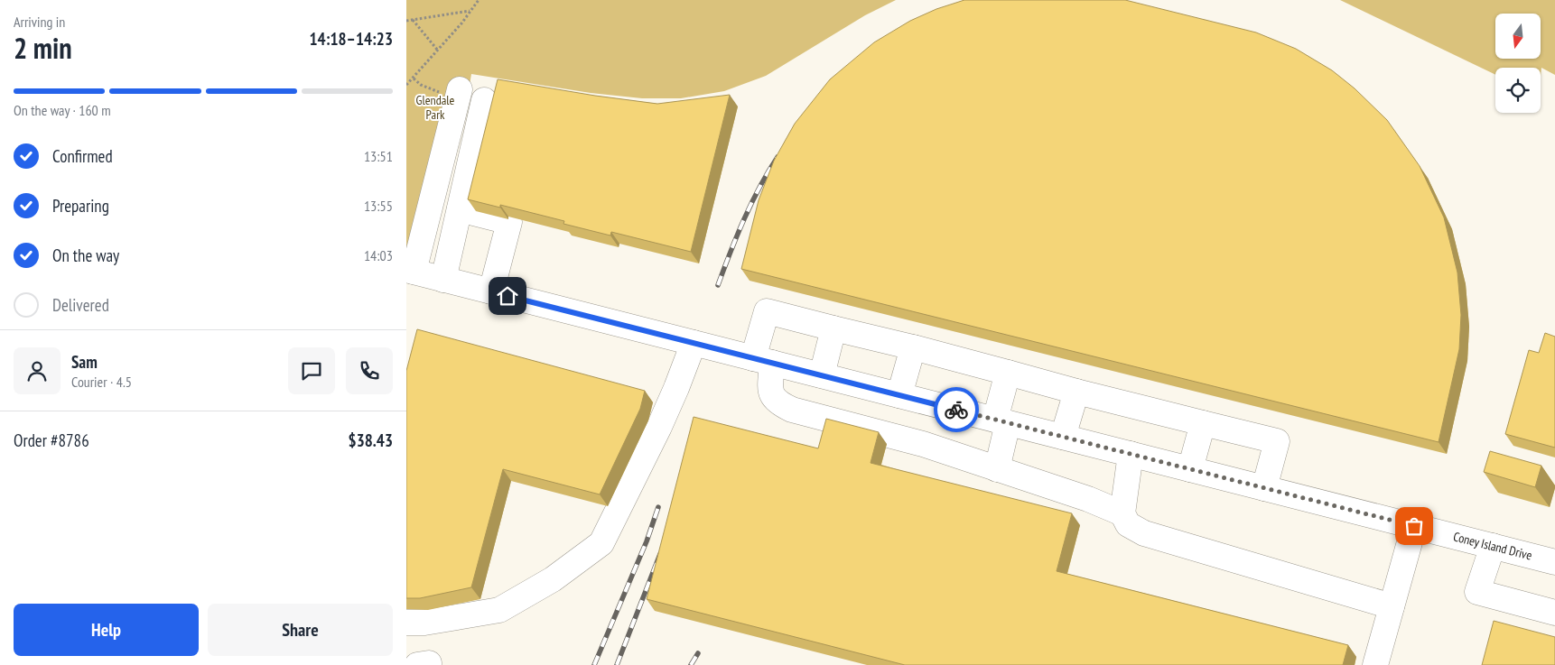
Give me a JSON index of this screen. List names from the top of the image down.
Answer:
{
  "streets": {
    "street": ["Coney Island Drive"]
  },
  "parks": ["Glendale Park"],
  "north": "bottom",
  "page": {
    "heading": ["2 min", "Arriving in", "14:18–14:23"],
    "panel": [
      "Sam",
      "Courier · 4.5",
      "Order #8786",
      "$38.43"
    ],
    "bar": "On the way · 160 m",
    "list": [
      ["Confirmed", "13:51"],
      ["Preparing", "13:55"],
      ["On the way", "14:03"],
      "Delivered"
    ],
    "buttons": ["Help", "Share"]
  }
}
